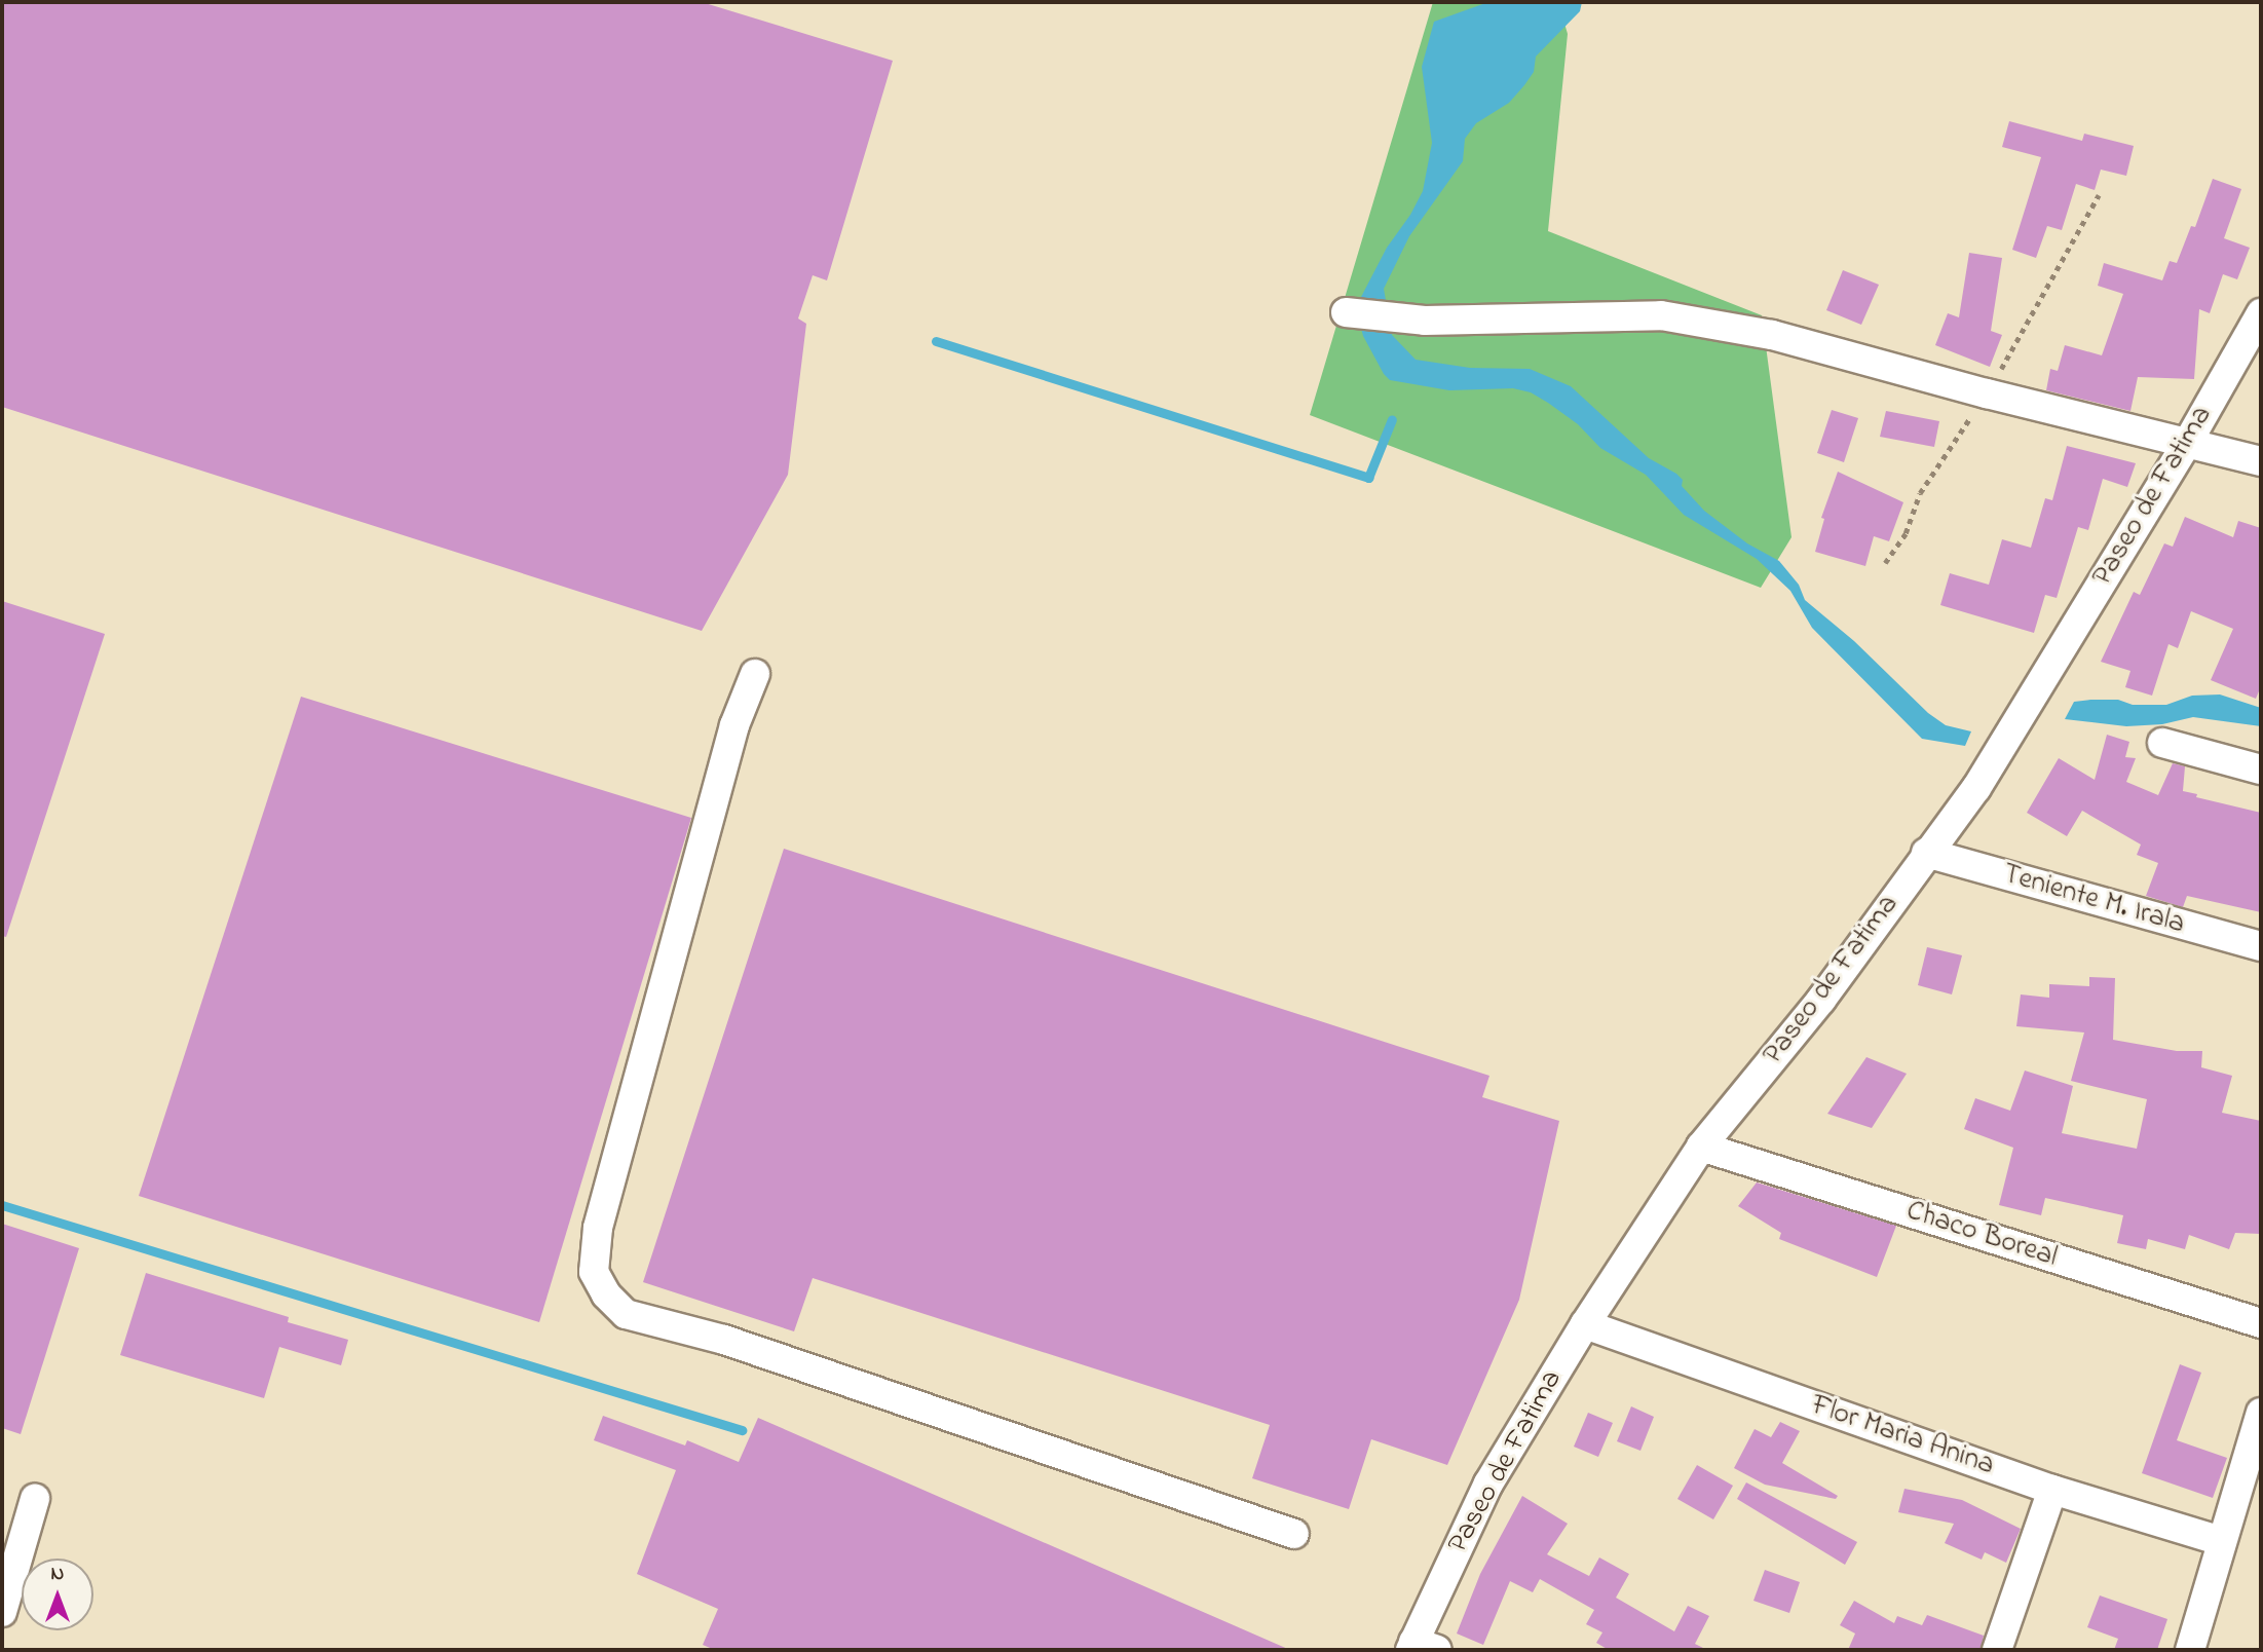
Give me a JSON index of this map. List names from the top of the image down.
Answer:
{
  "streets": {
    "street": [
      "Paseo de Fatima",
      "Teniente M. Irala",
      "Chaco Boreal",
      "Flor Maria Anina"
    ]
  },
  "crossings": [
    ["Paseo de Fatima", "Teniente M. Irala"],
    ["Paseo de Fatima", "Chaco Boreal"],
    ["Paseo de Fatima", "Flor Maria Anina"]
  ],
  "north": "top"
}
